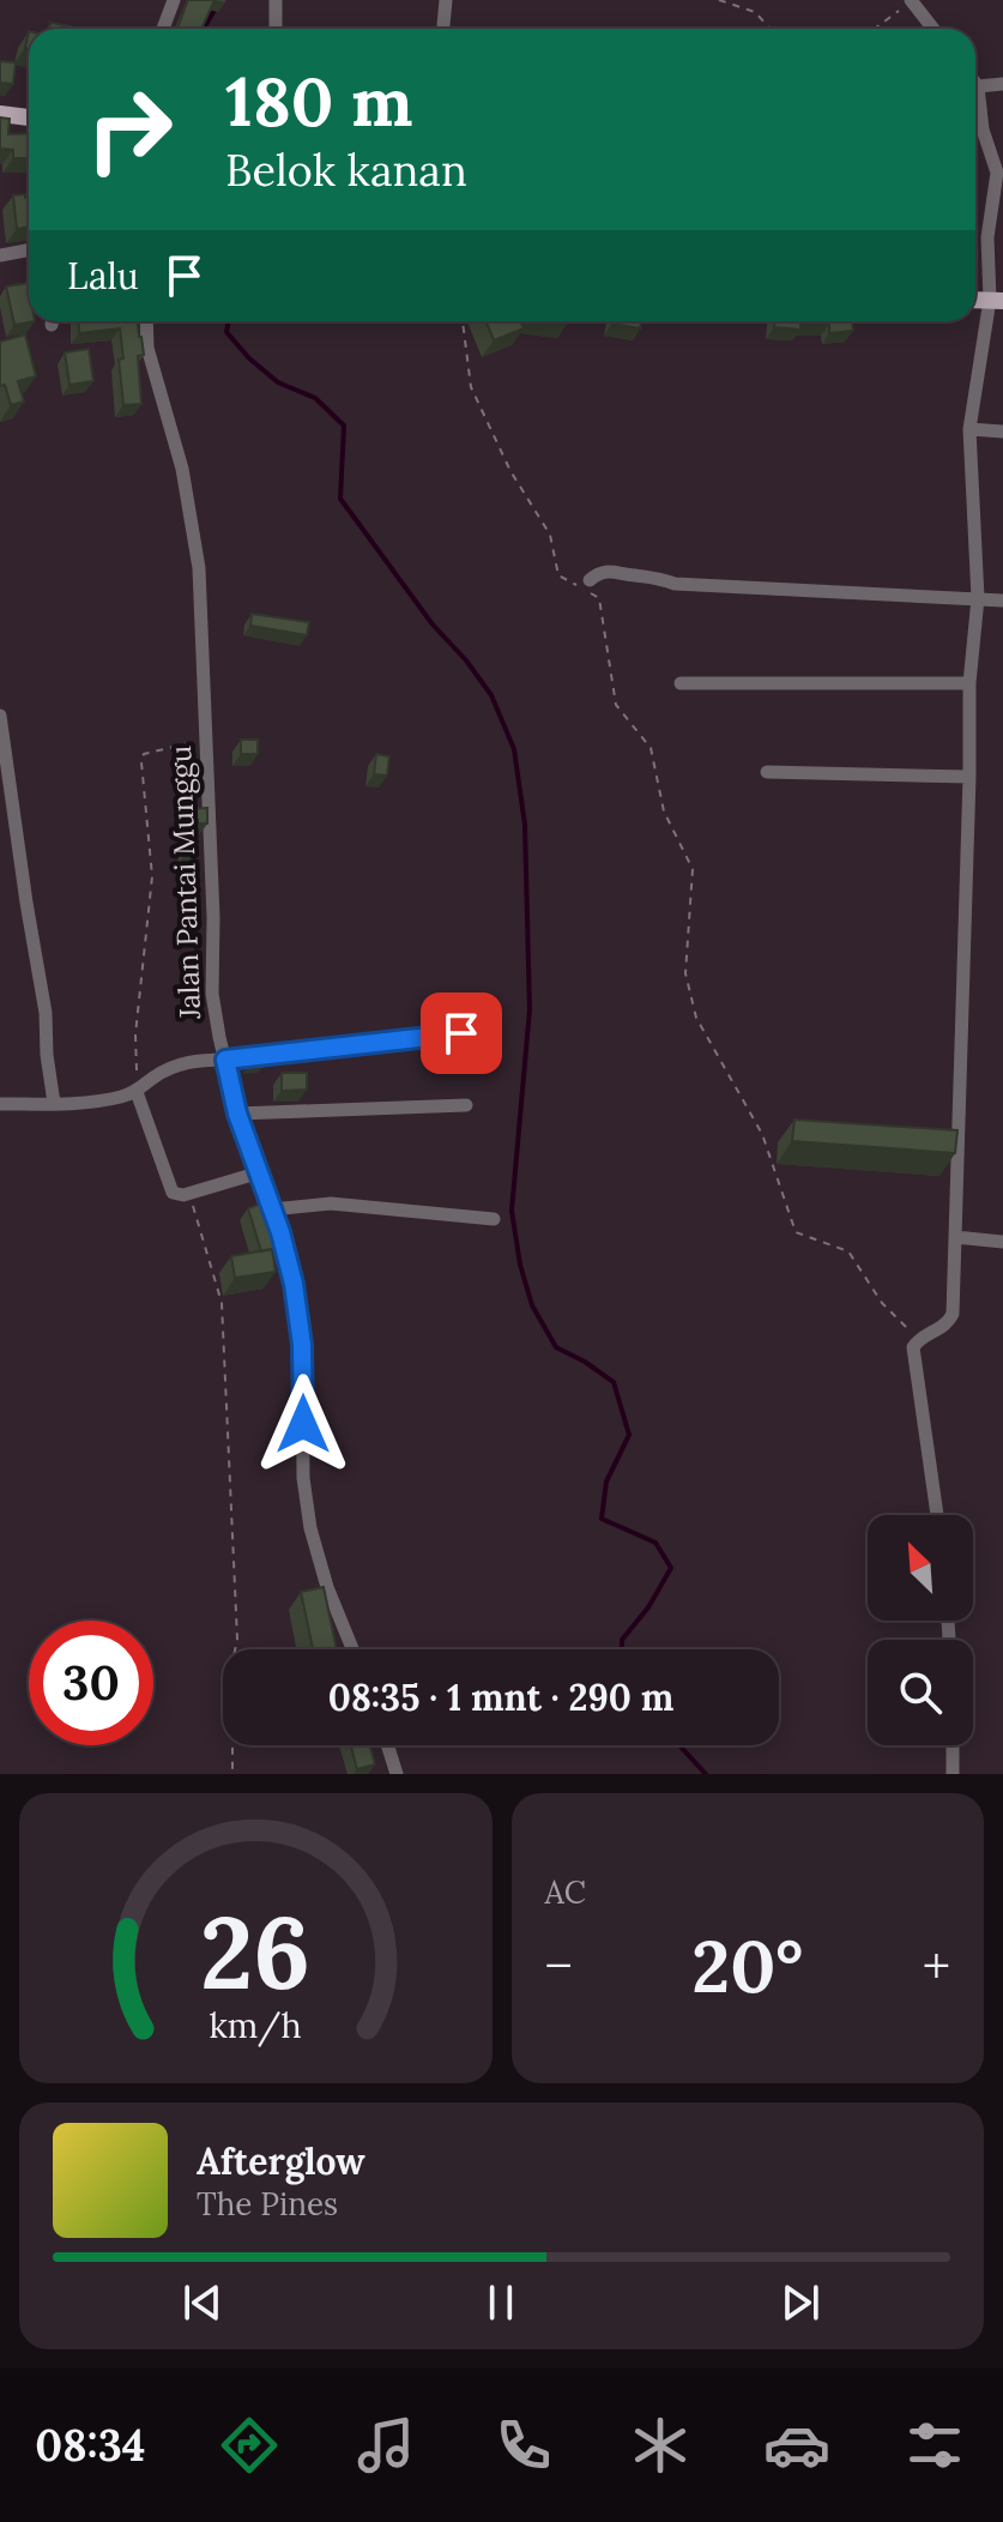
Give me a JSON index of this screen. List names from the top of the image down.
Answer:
{
  "streets": {
    "street": ["Jalan Pantai Munggu"]
  },
  "north": "top left",
  "page": {
    "turn": ["180 m", "Belok kanan"],
    "then": "Lalu",
    "limit": "30",
    "trip": "08:35 · 1 mnt · 290 m",
    "tile": "AC",
    "heat": ["−", "20°", "+"],
    "song": ["Afterglow", "The Pines"],
    "tabs": "08:34",
    "gauge": ["26", "km/h"]
  }
}
